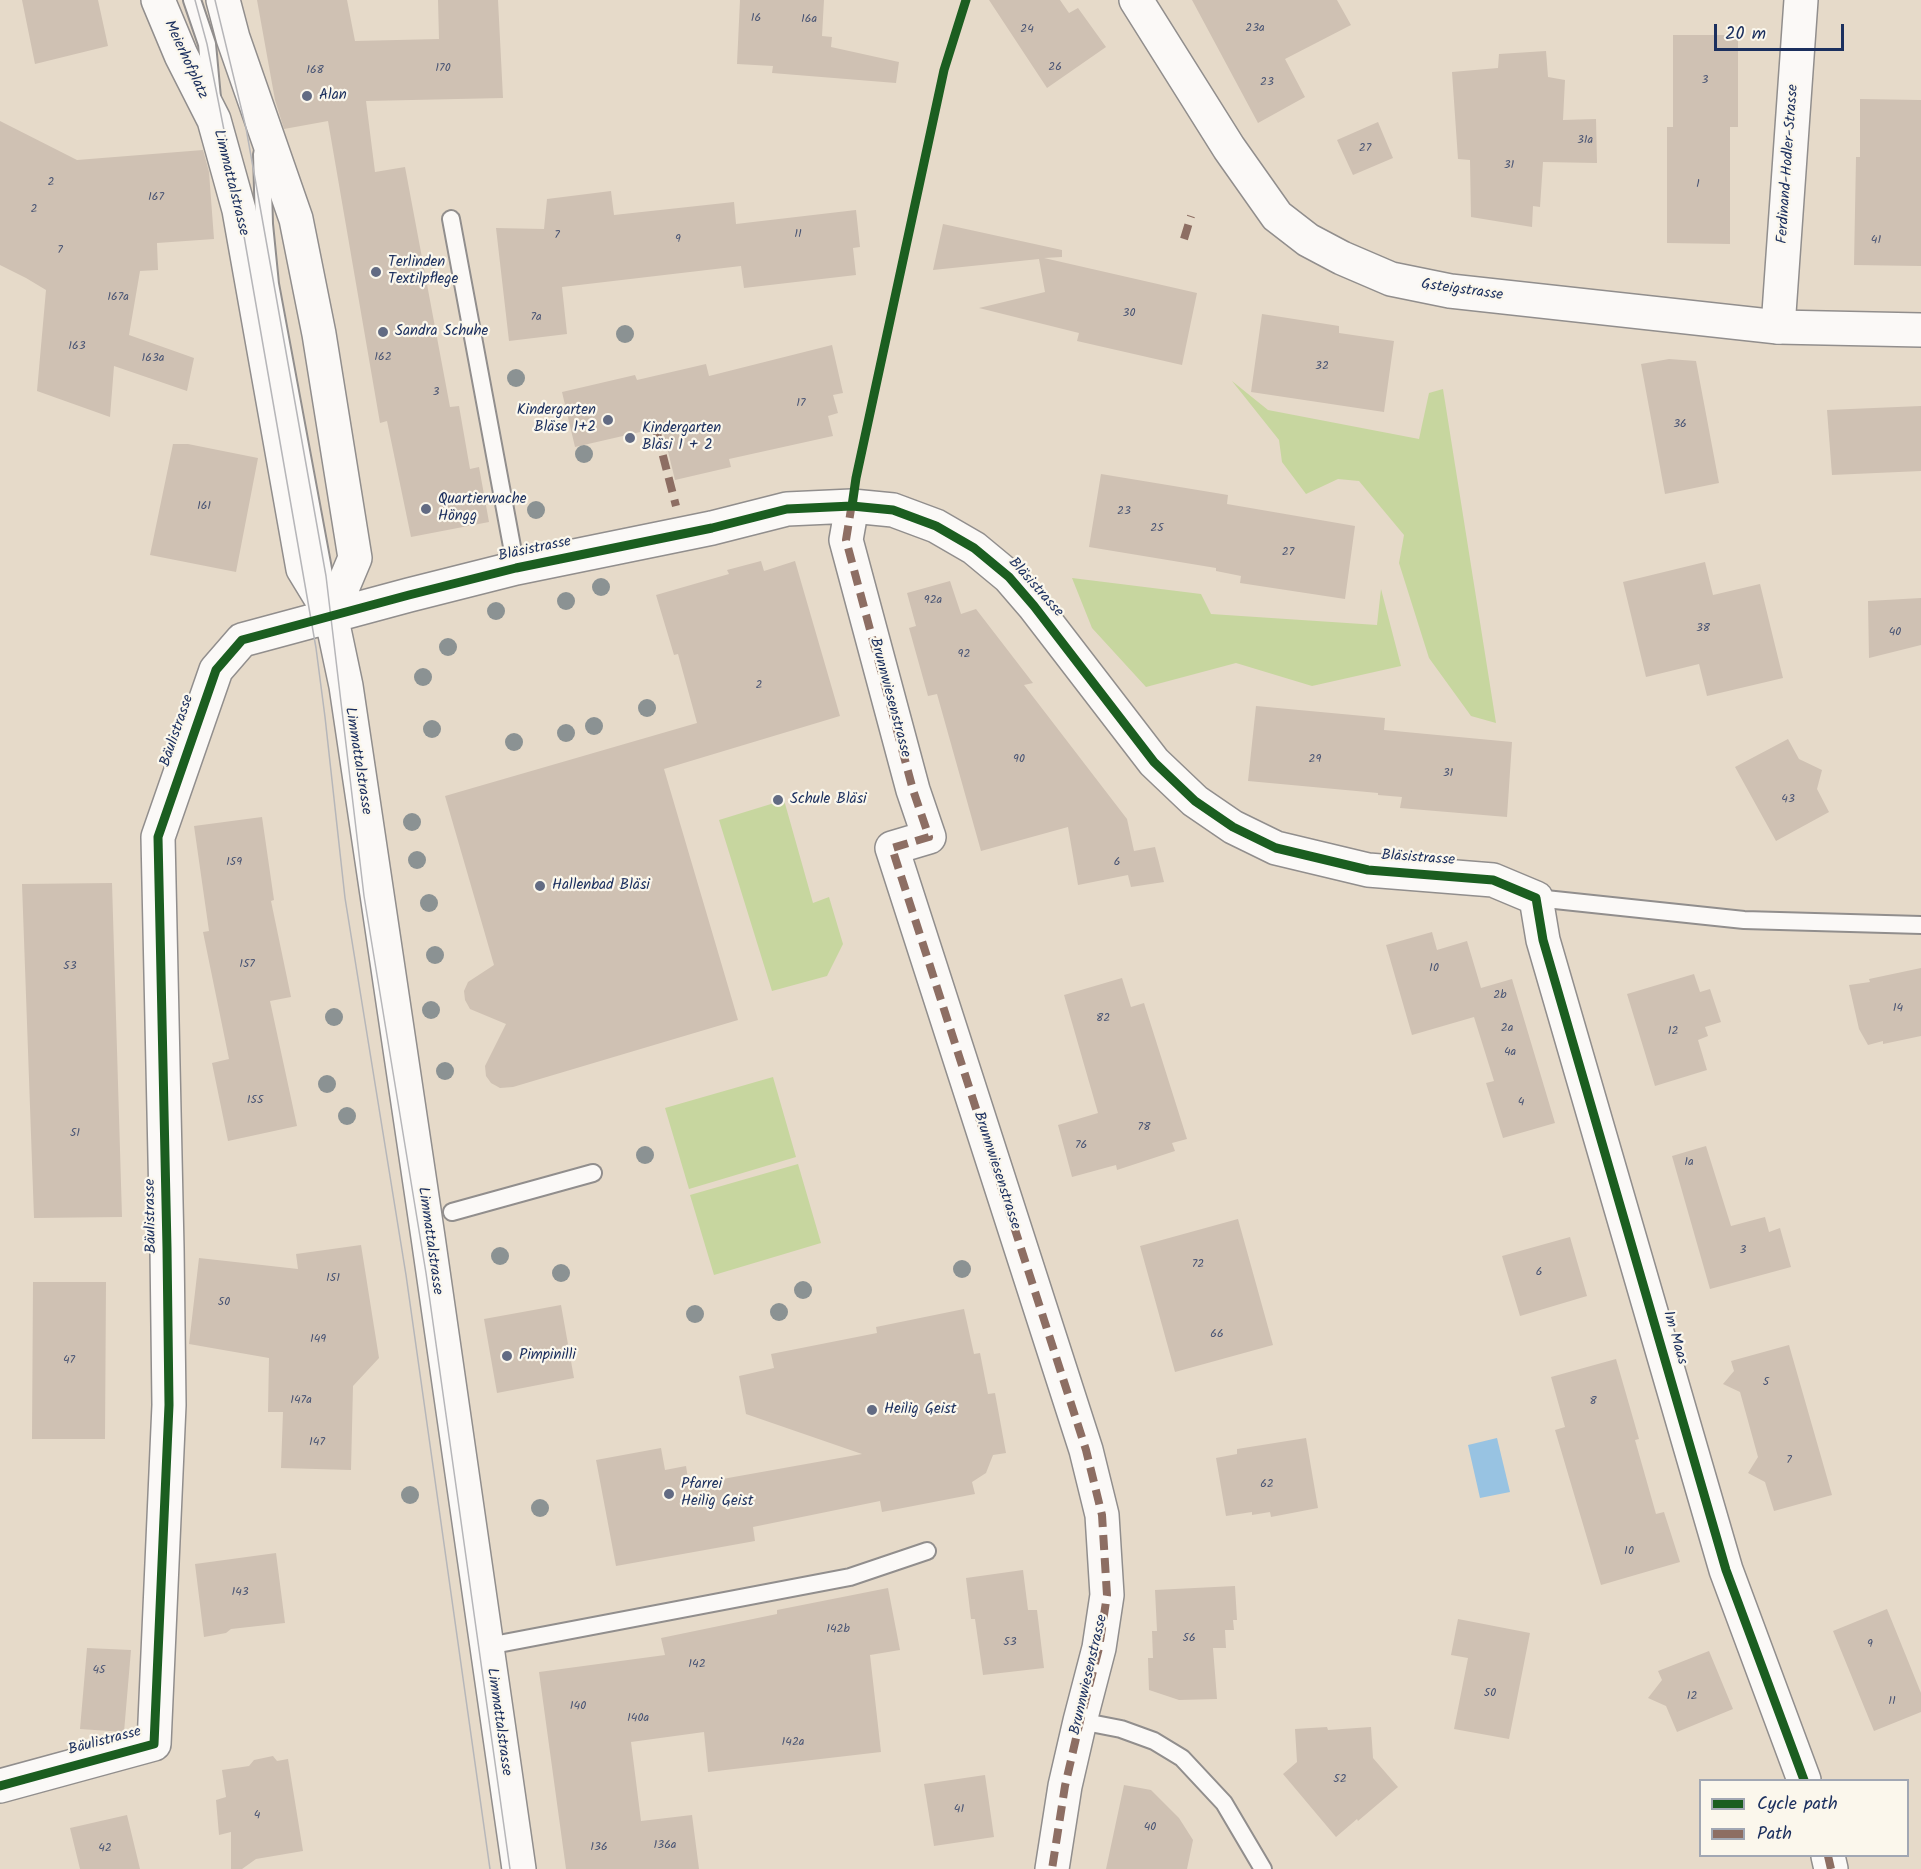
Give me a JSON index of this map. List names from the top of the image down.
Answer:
{
  "streets": {
    "street": [
      "Meierhofplatz",
      "Ferdinand-Hodler-Strasse",
      "Limmattalstrasse",
      "Gsteigstrasse",
      "Bläsistrasse",
      "Brunnwiesenstrasse",
      "Bäulistrasse",
      "Im Maas"
    ]
  },
  "crossings": [
    ["Meierhofplatz", "Limmattalstrasse"],
    ["Ferdinand-Hodler-Strasse", "Gsteigstrasse"],
    ["Limmattalstrasse", "Bläsistrasse"],
    ["Limmattalstrasse", "Bäulistrasse"],
    ["Bläsistrasse", "Brunnwiesenstrasse"],
    ["Bläsistrasse", "Bäulistrasse"],
    ["Bläsistrasse", "Im Maas"]
  ],
  "places": [
    "Alan",
    "Terlinden Textilpflege",
    "Sandra Schuhe",
    "Kindergarten Bläse 1+2",
    "Kindergarten Bläsi 1 + 2",
    "Quartierwache Höngg",
    "Schule Bläsi",
    "Hallenbad Bläsi",
    "Pimpinilli",
    "Heilig Geist",
    "Pfarrei Heilig Geist"
  ],
  "house_numbers": [
    "16",
    "16a",
    "23a",
    "24",
    "26",
    "170",
    "168",
    "3",
    "23",
    "31a",
    "27",
    "31",
    "2",
    "1",
    "167",
    "2",
    "11",
    "7",
    "9",
    "41",
    "7",
    "167a",
    "30",
    "7a",
    "163",
    "162",
    "163a",
    "32",
    "3",
    "17",
    "36",
    "161",
    "23",
    "25",
    "27",
    "92a",
    "38",
    "40",
    "92",
    "2",
    "90",
    "29",
    "31",
    "43",
    "159",
    "6",
    "157",
    "53",
    "10",
    "2b",
    "14",
    "82",
    "2a",
    "12",
    "4a",
    "155",
    "4",
    "78",
    "51",
    "76",
    "1a",
    "3",
    "72",
    "6",
    "151",
    "50",
    "66",
    "149",
    "47",
    "5",
    "147a",
    "8",
    "147",
    "7",
    "62",
    "10",
    "143",
    "142b",
    "56",
    "53",
    "9",
    "142",
    "45",
    "50",
    "12",
    "11",
    "140",
    "140a",
    "142a",
    "52",
    "41",
    "4",
    "40",
    "136a",
    "136",
    "42"
  ],
  "legend": ["Cycle path", "Path"],
  "scale_bar": "20 m"
}
